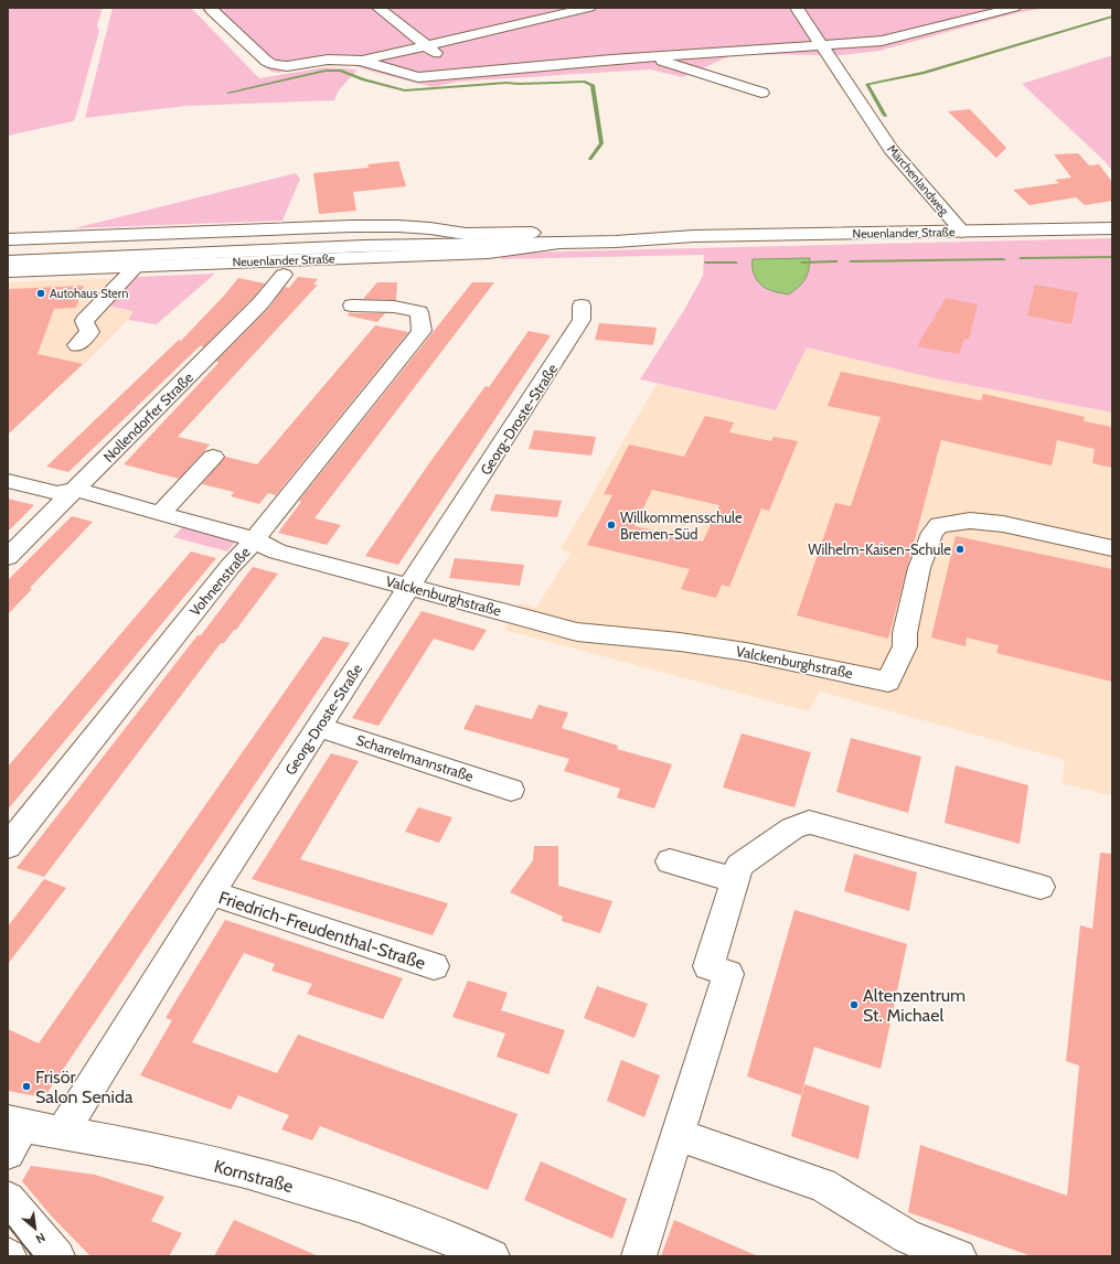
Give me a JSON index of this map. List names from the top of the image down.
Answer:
{
  "streets": {
    "main road": [
      "Märchenlandweg",
      "Neuenlander Straße",
      "Nollendorfer Straße",
      "Georg-Droste-Straße",
      "Vohnenstraße",
      "Valckenburghstraße",
      "Scharrelmannstraße",
      "Friedrich-Freudenthal-Straße",
      "Kornstraße"
    ]
  },
  "crossings": [
    ["Märchenlandweg", "Neuenlander Straße"],
    ["Nollendorfer Straße", "Valckenburghstraße"],
    ["Georg-Droste-Straße", "Valckenburghstraße"],
    ["Georg-Droste-Straße", "Scharrelmannstraße"],
    ["Georg-Droste-Straße", "Friedrich-Freudenthal-Straße"],
    ["Georg-Droste-Straße", "Kornstraße"],
    ["Vohnenstraße", "Valckenburghstraße"]
  ],
  "places": [
    "Autohaus Stern",
    "Willkommensschule Bremen-Süd",
    "Wilhelm-Kaisen-Schule",
    "Altenzentrum St. Michael",
    "Frisör Salon Senida"
  ],
  "north": "bottom right"
}
